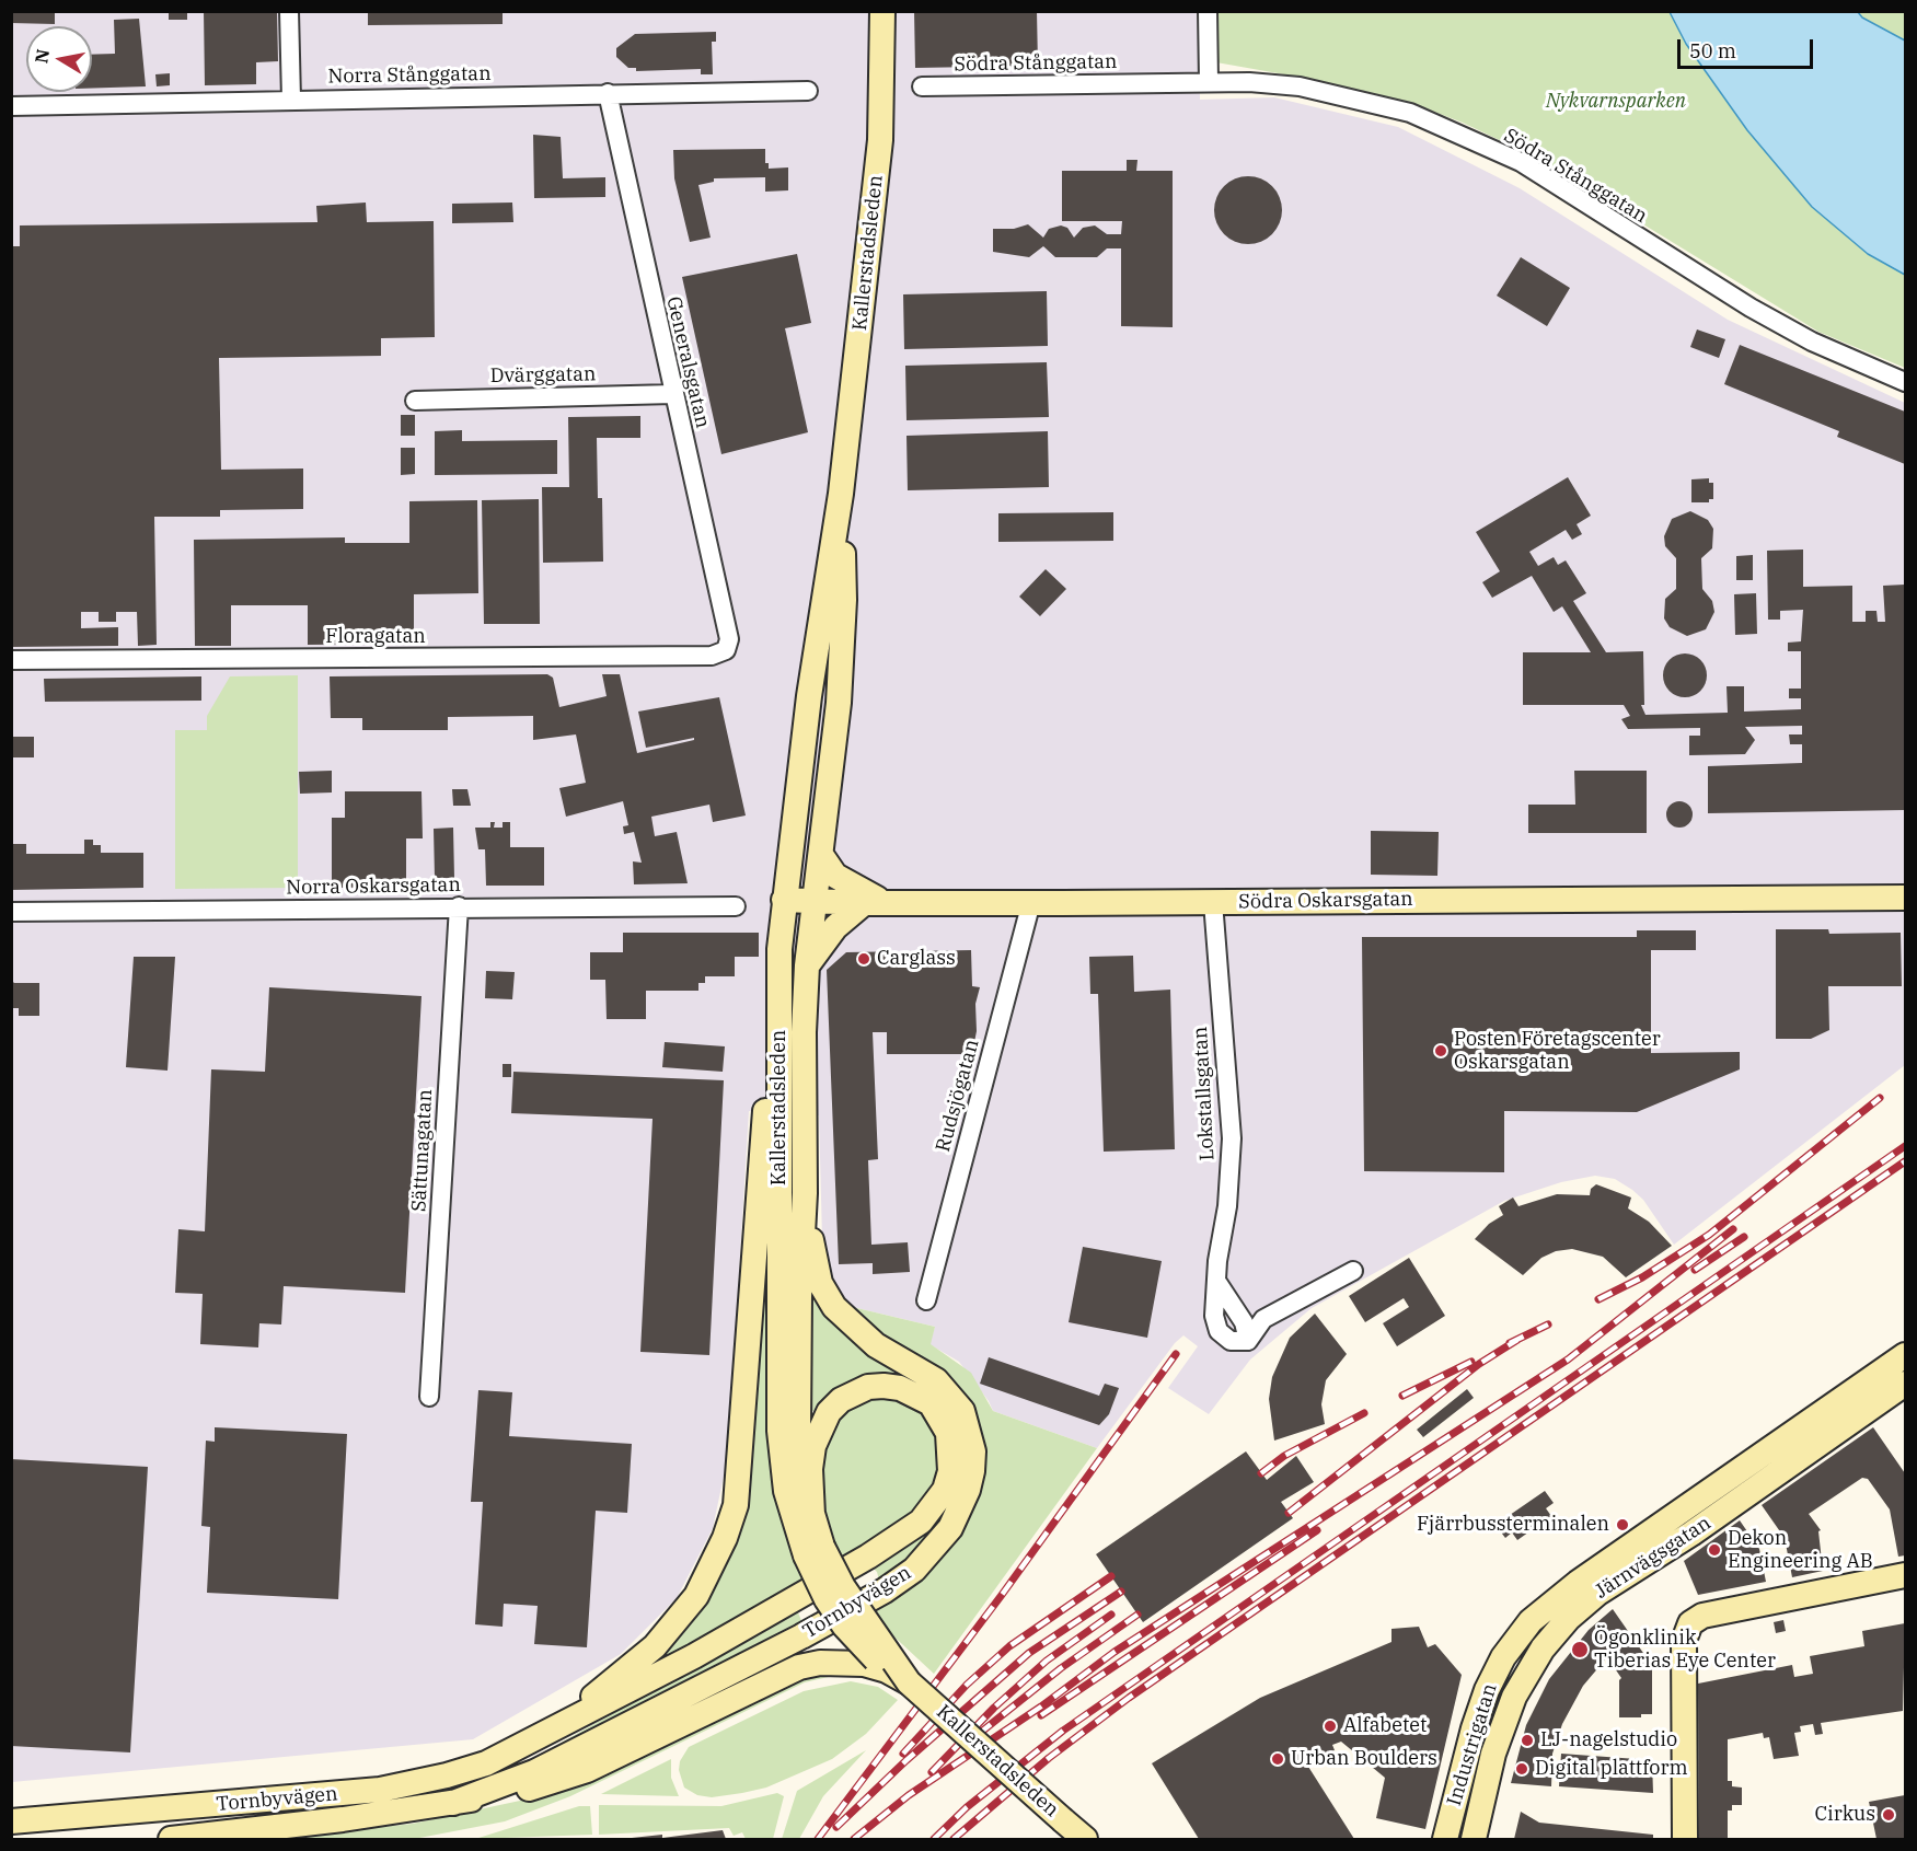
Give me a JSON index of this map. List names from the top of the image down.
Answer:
{
  "streets": {
    "main road": [
      "Kallerstadsleden",
      "Södra Oskarsgatan",
      "Järnvägsgatan",
      "Tornbyvägen",
      "Industrigatan"
    ],
    "street": [
      "Södra Stånggatan",
      "Norra Stånggatan",
      "Generalsgatan",
      "Dvärggatan",
      "Floragatan",
      "Norra Oskarsgatan",
      "Lokstallsgatan",
      "Rudsjögatan",
      "Sättunagatan"
    ]
  },
  "crossings": [
    ["Norra Stånggatan", "Generalsgatan"],
    ["Kallerstadsleden", "Södra Oskarsgatan"],
    ["Kallerstadsleden", "Tornbyvägen"],
    ["Generalsgatan", "Dvärggatan"],
    ["Generalsgatan", "Floragatan"],
    ["Norra Oskarsgatan", "Sättunagatan"],
    ["Södra Oskarsgatan", "Lokstallsgatan"],
    ["Södra Oskarsgatan", "Rudsjögatan"],
    ["Järnvägsgatan", "Industrigatan"]
  ],
  "parks": ["Nykvarnsparken"],
  "places": [
    "Carglass",
    "Posten Företagscenter Oskarsgatan",
    "Fjärrbussterminalen",
    "Dekon Engineering AB",
    "Ögonklinik Tiberias Eye Center",
    "Alfabetet",
    "LJ-nagelstudio",
    "Urban Boulders",
    "Digital plattform",
    "Cirkus"
  ],
  "scale_bar": "50 m",
  "north": "left"
}
